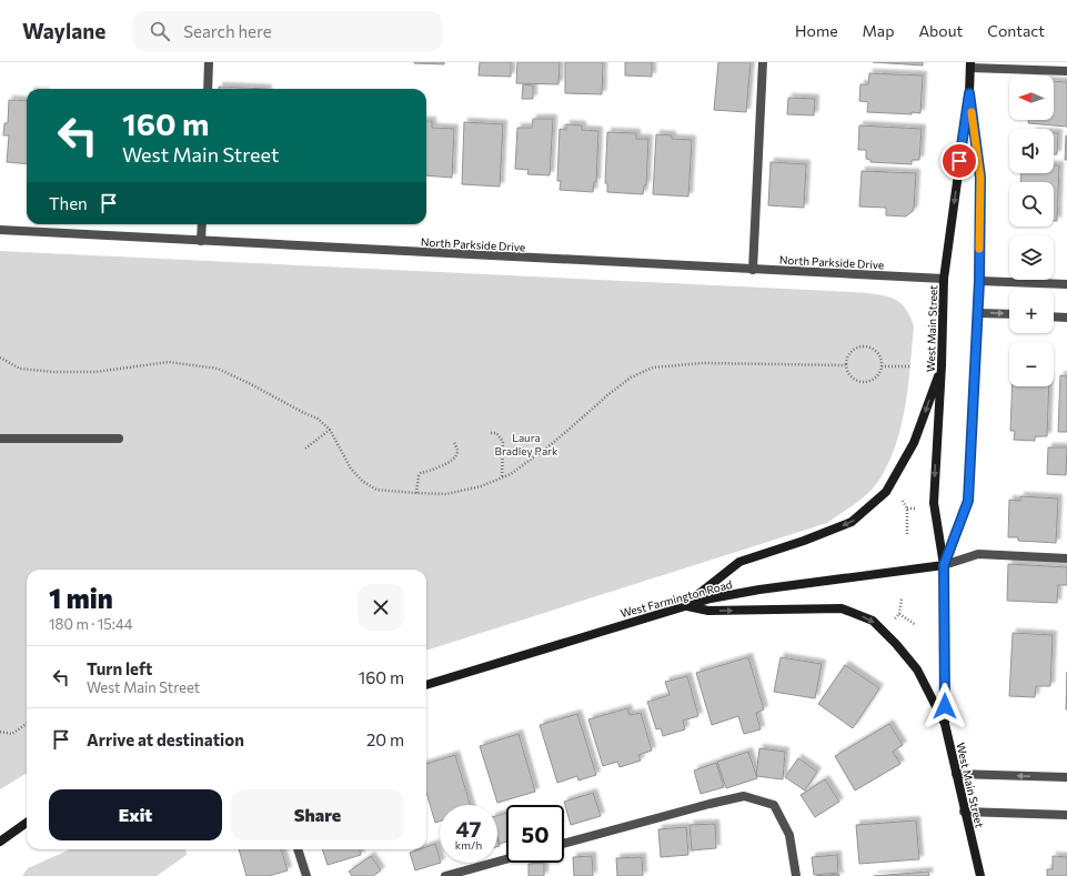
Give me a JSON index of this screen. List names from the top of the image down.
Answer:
{
  "streets": {
    "main road": ["West Main Street", "West Farmington Road"],
    "street": ["North Parkside Drive"]
  },
  "crossings": [
    ["North Parkside Drive", "West Main Street"],
    ["West Main Street", "West Farmington Road"]
  ],
  "parks": ["Laura Bradley Park"],
  "north": "left",
  "page": {
    "header": "Waylane",
    "search": "Search here",
    "nav": [
      "Home",
      "Map",
      "About",
      "Contact"
    ],
    "map_buttons": ["+", "−"],
    "turn": ["160 m", "West Main Street"],
    "then": "Then",
    "heading": ["1 min", "180 m · 15:44"],
    "list": [
      {
        "name": "Turn left",
        "note": "West Main Street",
        "value": "160 m"
      },
      {
        "name": "Arrive at destination",
        "value": "20 m"
      }
    ],
    "buttons": ["Exit", "Share"],
    "speed": "47 km/h",
    "limit": "50"
  }
}
